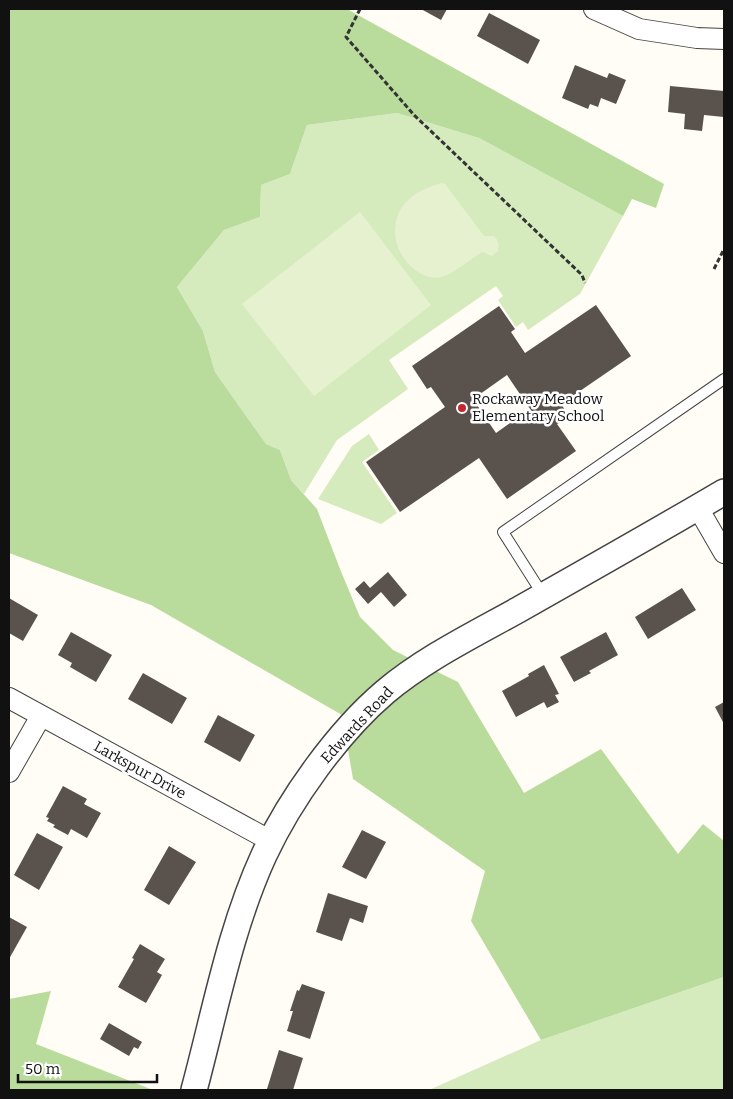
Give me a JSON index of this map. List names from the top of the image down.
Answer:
{
  "streets": {
    "street": ["Edwards Road", "Larkspur Drive"]
  },
  "crossings": [
    ["Edwards Road", "Larkspur Drive"]
  ],
  "places": ["Rockaway Meadow Elementary School"],
  "scale_bar": "50 m"
}
